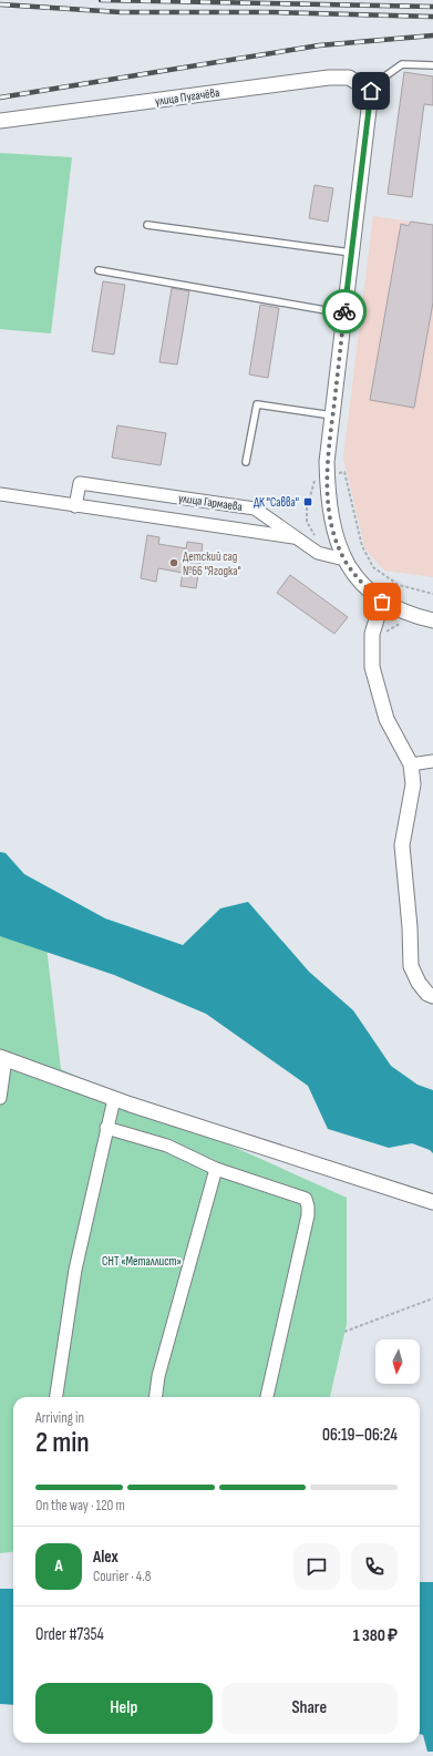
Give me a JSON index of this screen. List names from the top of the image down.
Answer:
{
  "streets": {
    "street": ["улица Пугачёва", "улица Гармаева"]
  },
  "parks": ["СНТ «Металлист»"],
  "places": {
    "transit": ["ДК \"Савва\""],
    "other": ["Детский сад №66 \"Ягодка\""]
  },
  "north": "bottom",
  "page": {
    "heading": ["2 min", "Arriving in", "06:19–06:24"],
    "panel": [
      "Alex",
      "Courier · 4.8",
      "Order #7354",
      "1 380 ₽"
    ],
    "bar": "On the way · 120 m",
    "round": "A",
    "buttons": ["Help", "Share"]
  }
}
